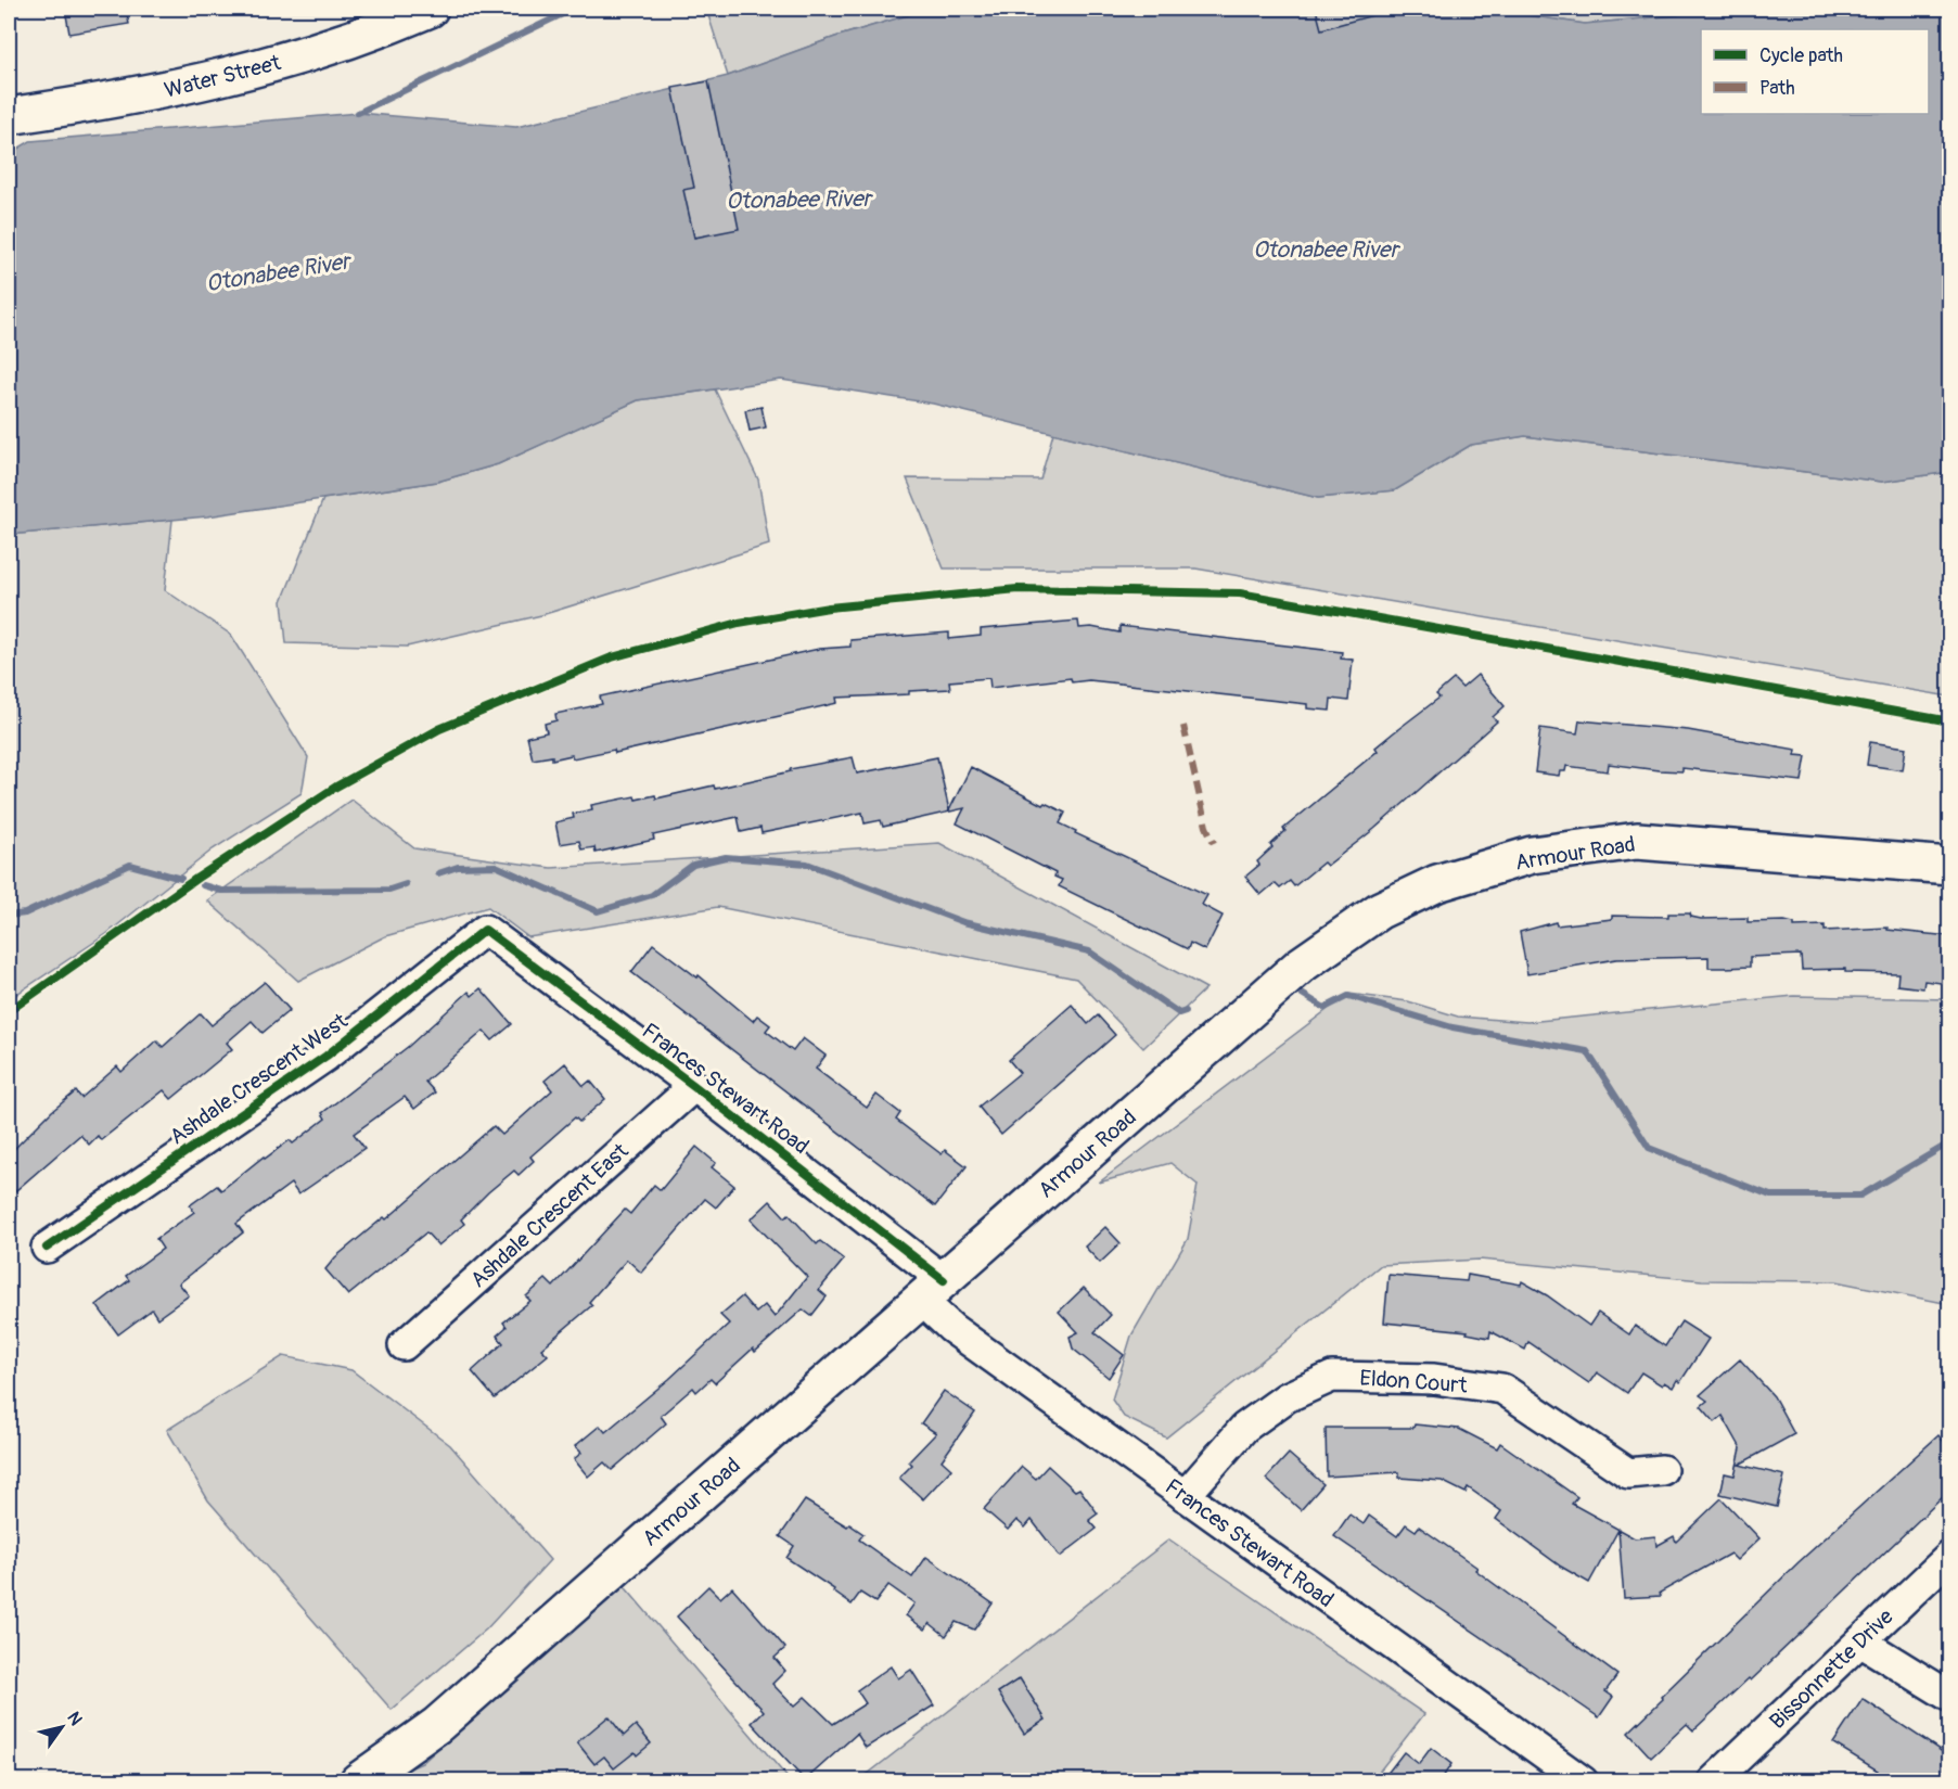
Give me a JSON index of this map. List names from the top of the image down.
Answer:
{
  "streets": {
    "main road": ["Water Street", "Armour Road"],
    "street": [
      "Ashdale Crescent West",
      "Frances Stewart Road",
      "Ashdale Crescent East",
      "Eldon Court",
      "Bissonnette Drive"
    ]
  },
  "crossings": [
    ["Armour Road", "Frances Stewart Road"],
    ["Ashdale Crescent West", "Frances Stewart Road"],
    ["Frances Stewart Road", "Ashdale Crescent East"],
    ["Frances Stewart Road", "Eldon Court"]
  ],
  "water": ["Otonabee River"],
  "legend": ["Cycle path", "Path"],
  "north": "top right"
}
